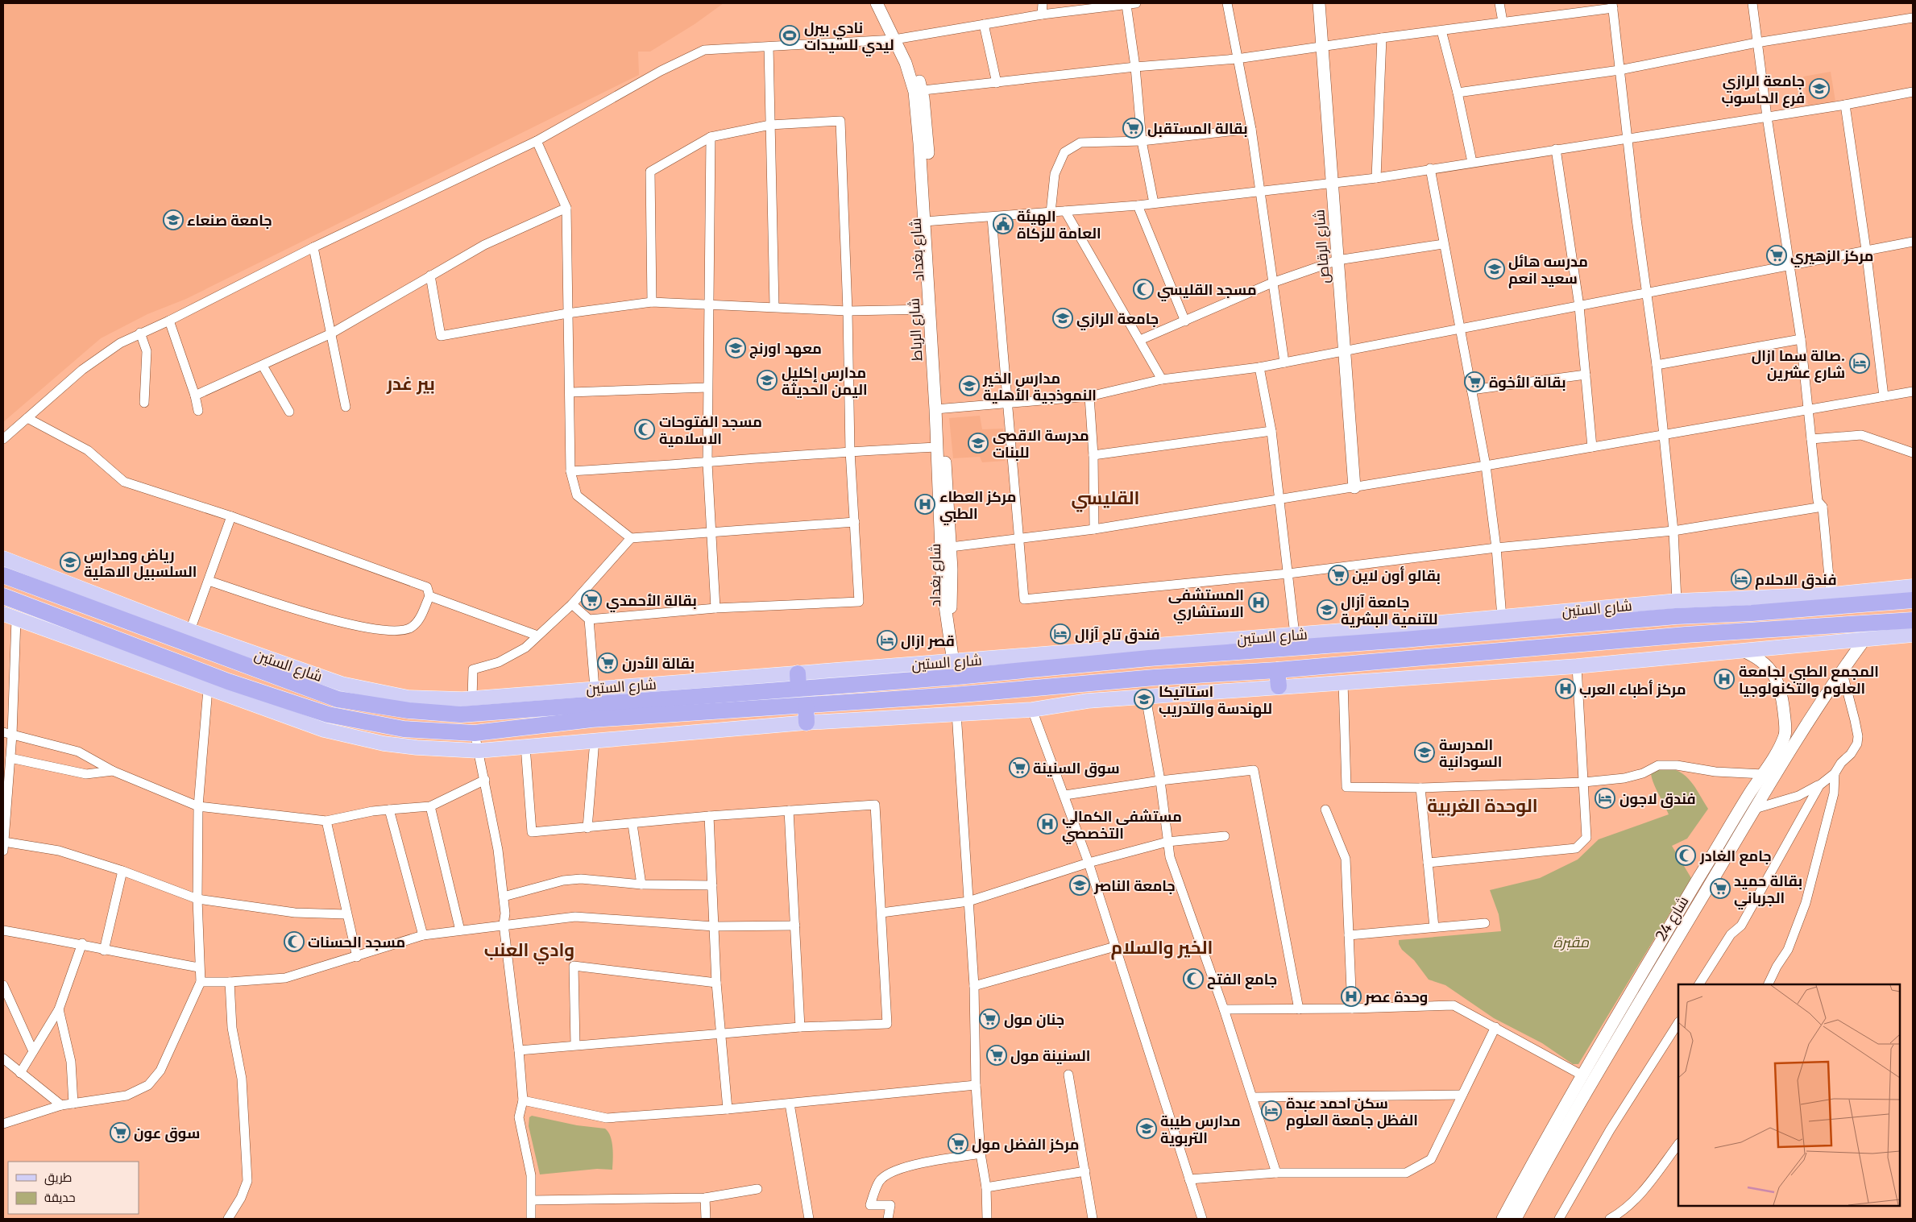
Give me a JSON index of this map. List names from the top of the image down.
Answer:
{
  "streets": {
    "highway": ["شارع الستين"],
    "street": [
      "شارع الرقاص",
      "شارع بغداد",
      "شارع الرباط",
      "شارع 24"
    ]
  },
  "crossings": [
    ["شارع بغداد", "شارع الرباط"],
    ["شارع الرباط", "شارع الستين"]
  ],
  "districts": [
    "بير غدر",
    "القليسي",
    "الوحدة الغربية",
    "الخير والسلام",
    "وادي العنب"
  ],
  "parks": ["مقبرة"],
  "places": {
    "sports": ["نادي بيرل ليدي للسيدات"],
    "school or university": [
      "جامعة الرازي فرع الحاسوب",
      "جامعة صنعاء",
      "مدرسه هائل سعيد انعم",
      "جامعة الرازي",
      "معهد اورنج",
      "مدارس إكليل اليمن الحديثة",
      "مدارس الخير النموذجية الأهلية",
      "مدرسة الاقصى للبنات",
      "رياض ومدارس السلسبيل الاهلية",
      "جامعة آزال للتنمية البشرية",
      "استاتيكا للهندسة والتدريب",
      "المدرسة السودانية",
      "جامعة الناصر",
      "مدارس طيبة التربوية"
    ],
    "supermarket": [
      "بقالة المستقبل",
      "مركز الزهيري",
      "بقالة الأخوة",
      "بقالو أون لاين",
      "بقالة الأحمدي",
      "بقالة الأدرن",
      "سوق السنينة",
      "بقالة حميد الجرباني",
      "جنان مول",
      "السنينة مول",
      "سوق عون",
      "مركز الفضل مول"
    ],
    "public building": ["الهيئة العامة للزكاة"],
    "mosque": [
      "مسجد القليسي",
      "مسجد الفتوحات الاسلامية",
      "جامع الغادر",
      "مسجد الحسنات",
      "جامع الفتح"
    ],
    "hotel": [
      "صالة سما ازال. شارع عشرين",
      "فندق الاحلام",
      "فندق تاج آزال",
      "قصر ازال",
      "فندق لاجون",
      "سكن احمد عبدة الفظل جامعة العلوم"
    ],
    "hospital": [
      "مركز العطاء الطبي",
      "المستشفى الاستشاري",
      "المجمع الطبي لجامعة العلوم والتكنولوجيا",
      "مركز أطباء العرب",
      "مستشفى الكمالي التخصصي",
      "وحدة عصر"
    ]
  },
  "legend": ["طريق", "حديقة"]
}
